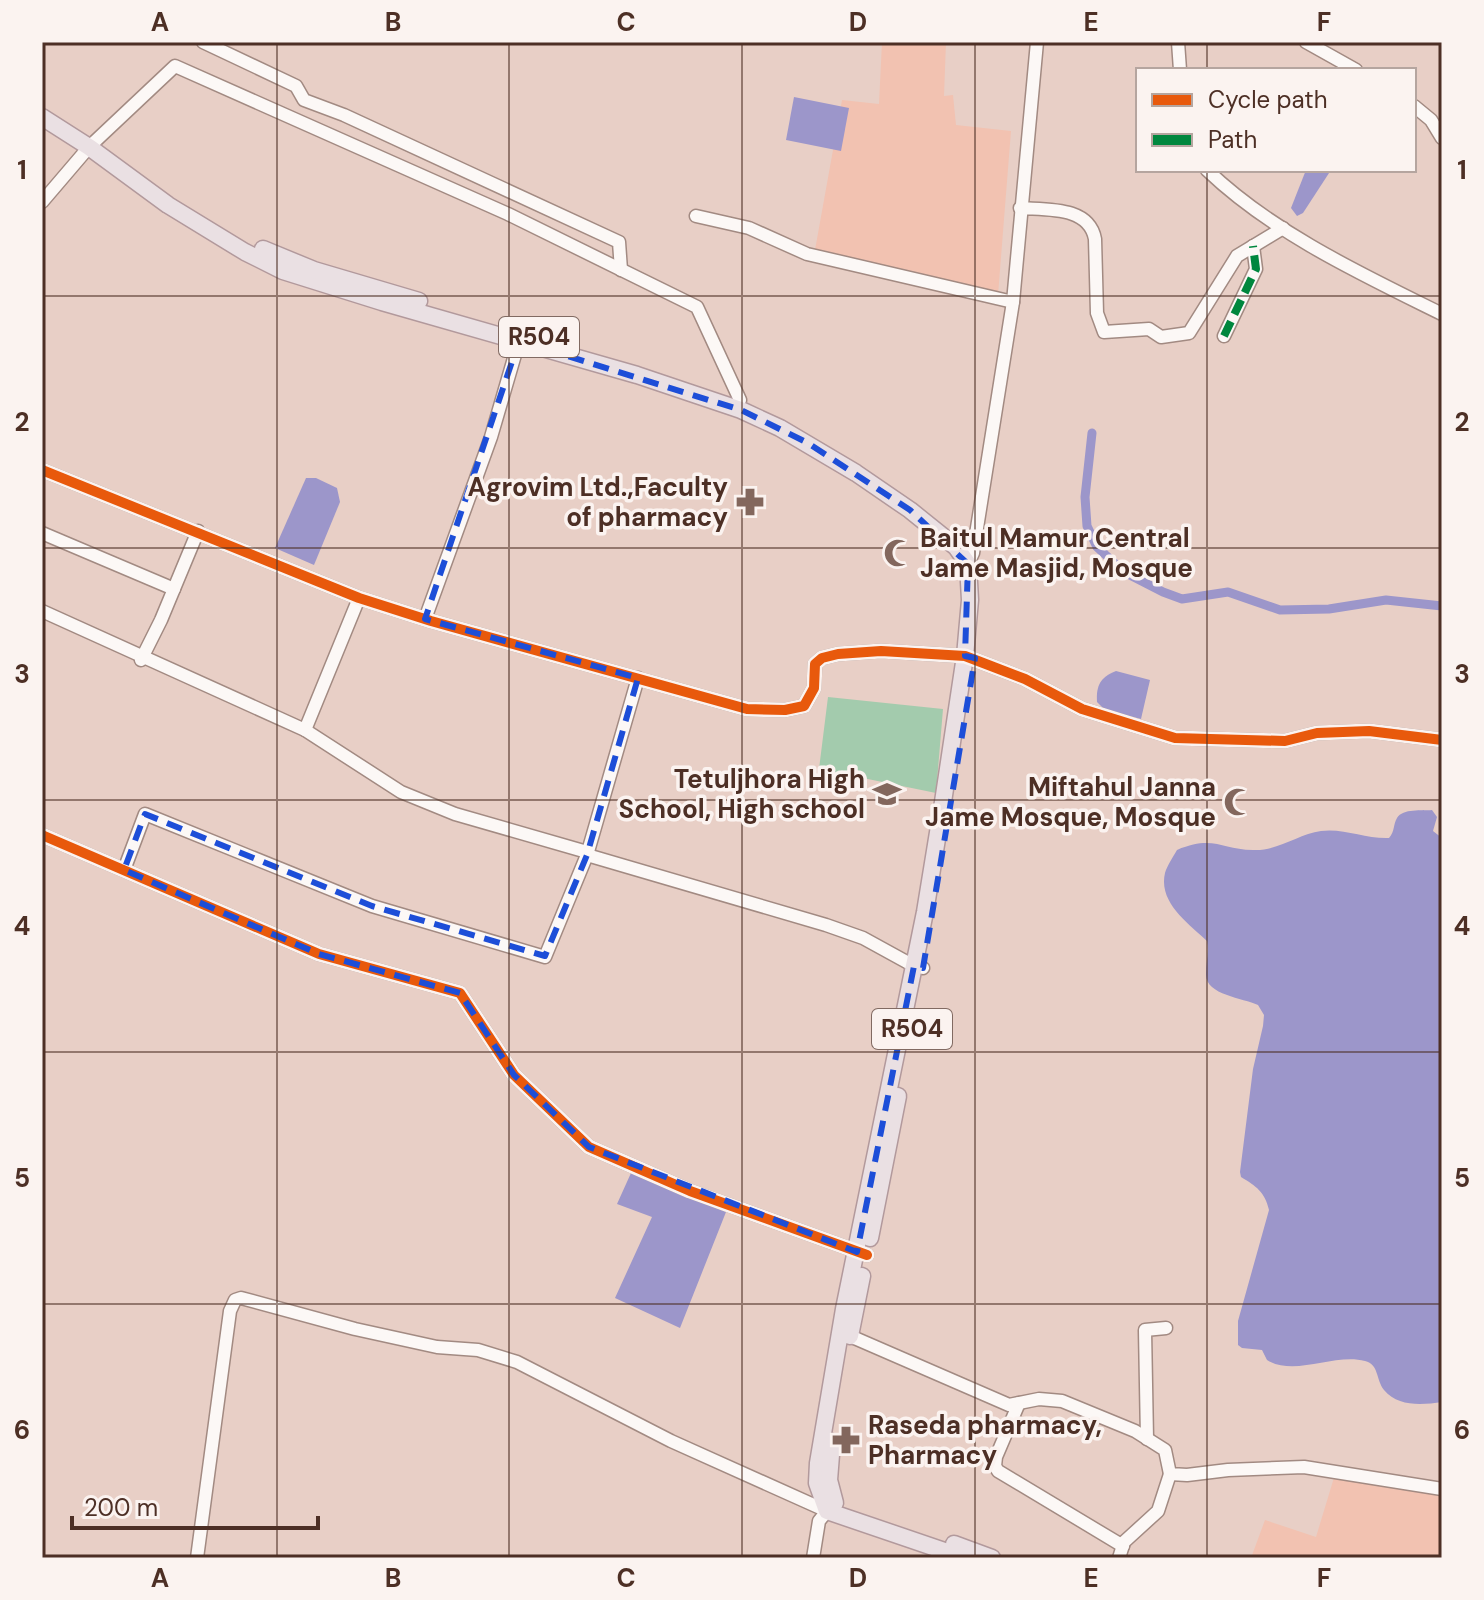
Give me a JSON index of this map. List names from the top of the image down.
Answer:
{
  "streets": {
    "main road": ["R504"]
  },
  "places": {
    "pharmacy": ["Agrovim Ltd.,Faculty of pharmacy", "Raseda pharmacy, Pharmacy"],
    "mosque": ["Baitul Mamur Central Jame Masjid, Mosque", "Miftahul Janna Jame Mosque, Mosque"],
    "school or university": ["Tetuljhora High School, High school"]
  },
  "legend": ["Cycle path", "Path"],
  "scale_bar": "200 m",
  "grid": {
    "columns": [
      "A",
      "B",
      "C",
      "D",
      "E",
      "F"
    ],
    "rows": [
      "1",
      "2",
      "3",
      "4",
      "5",
      "6"
    ]
  }
}
